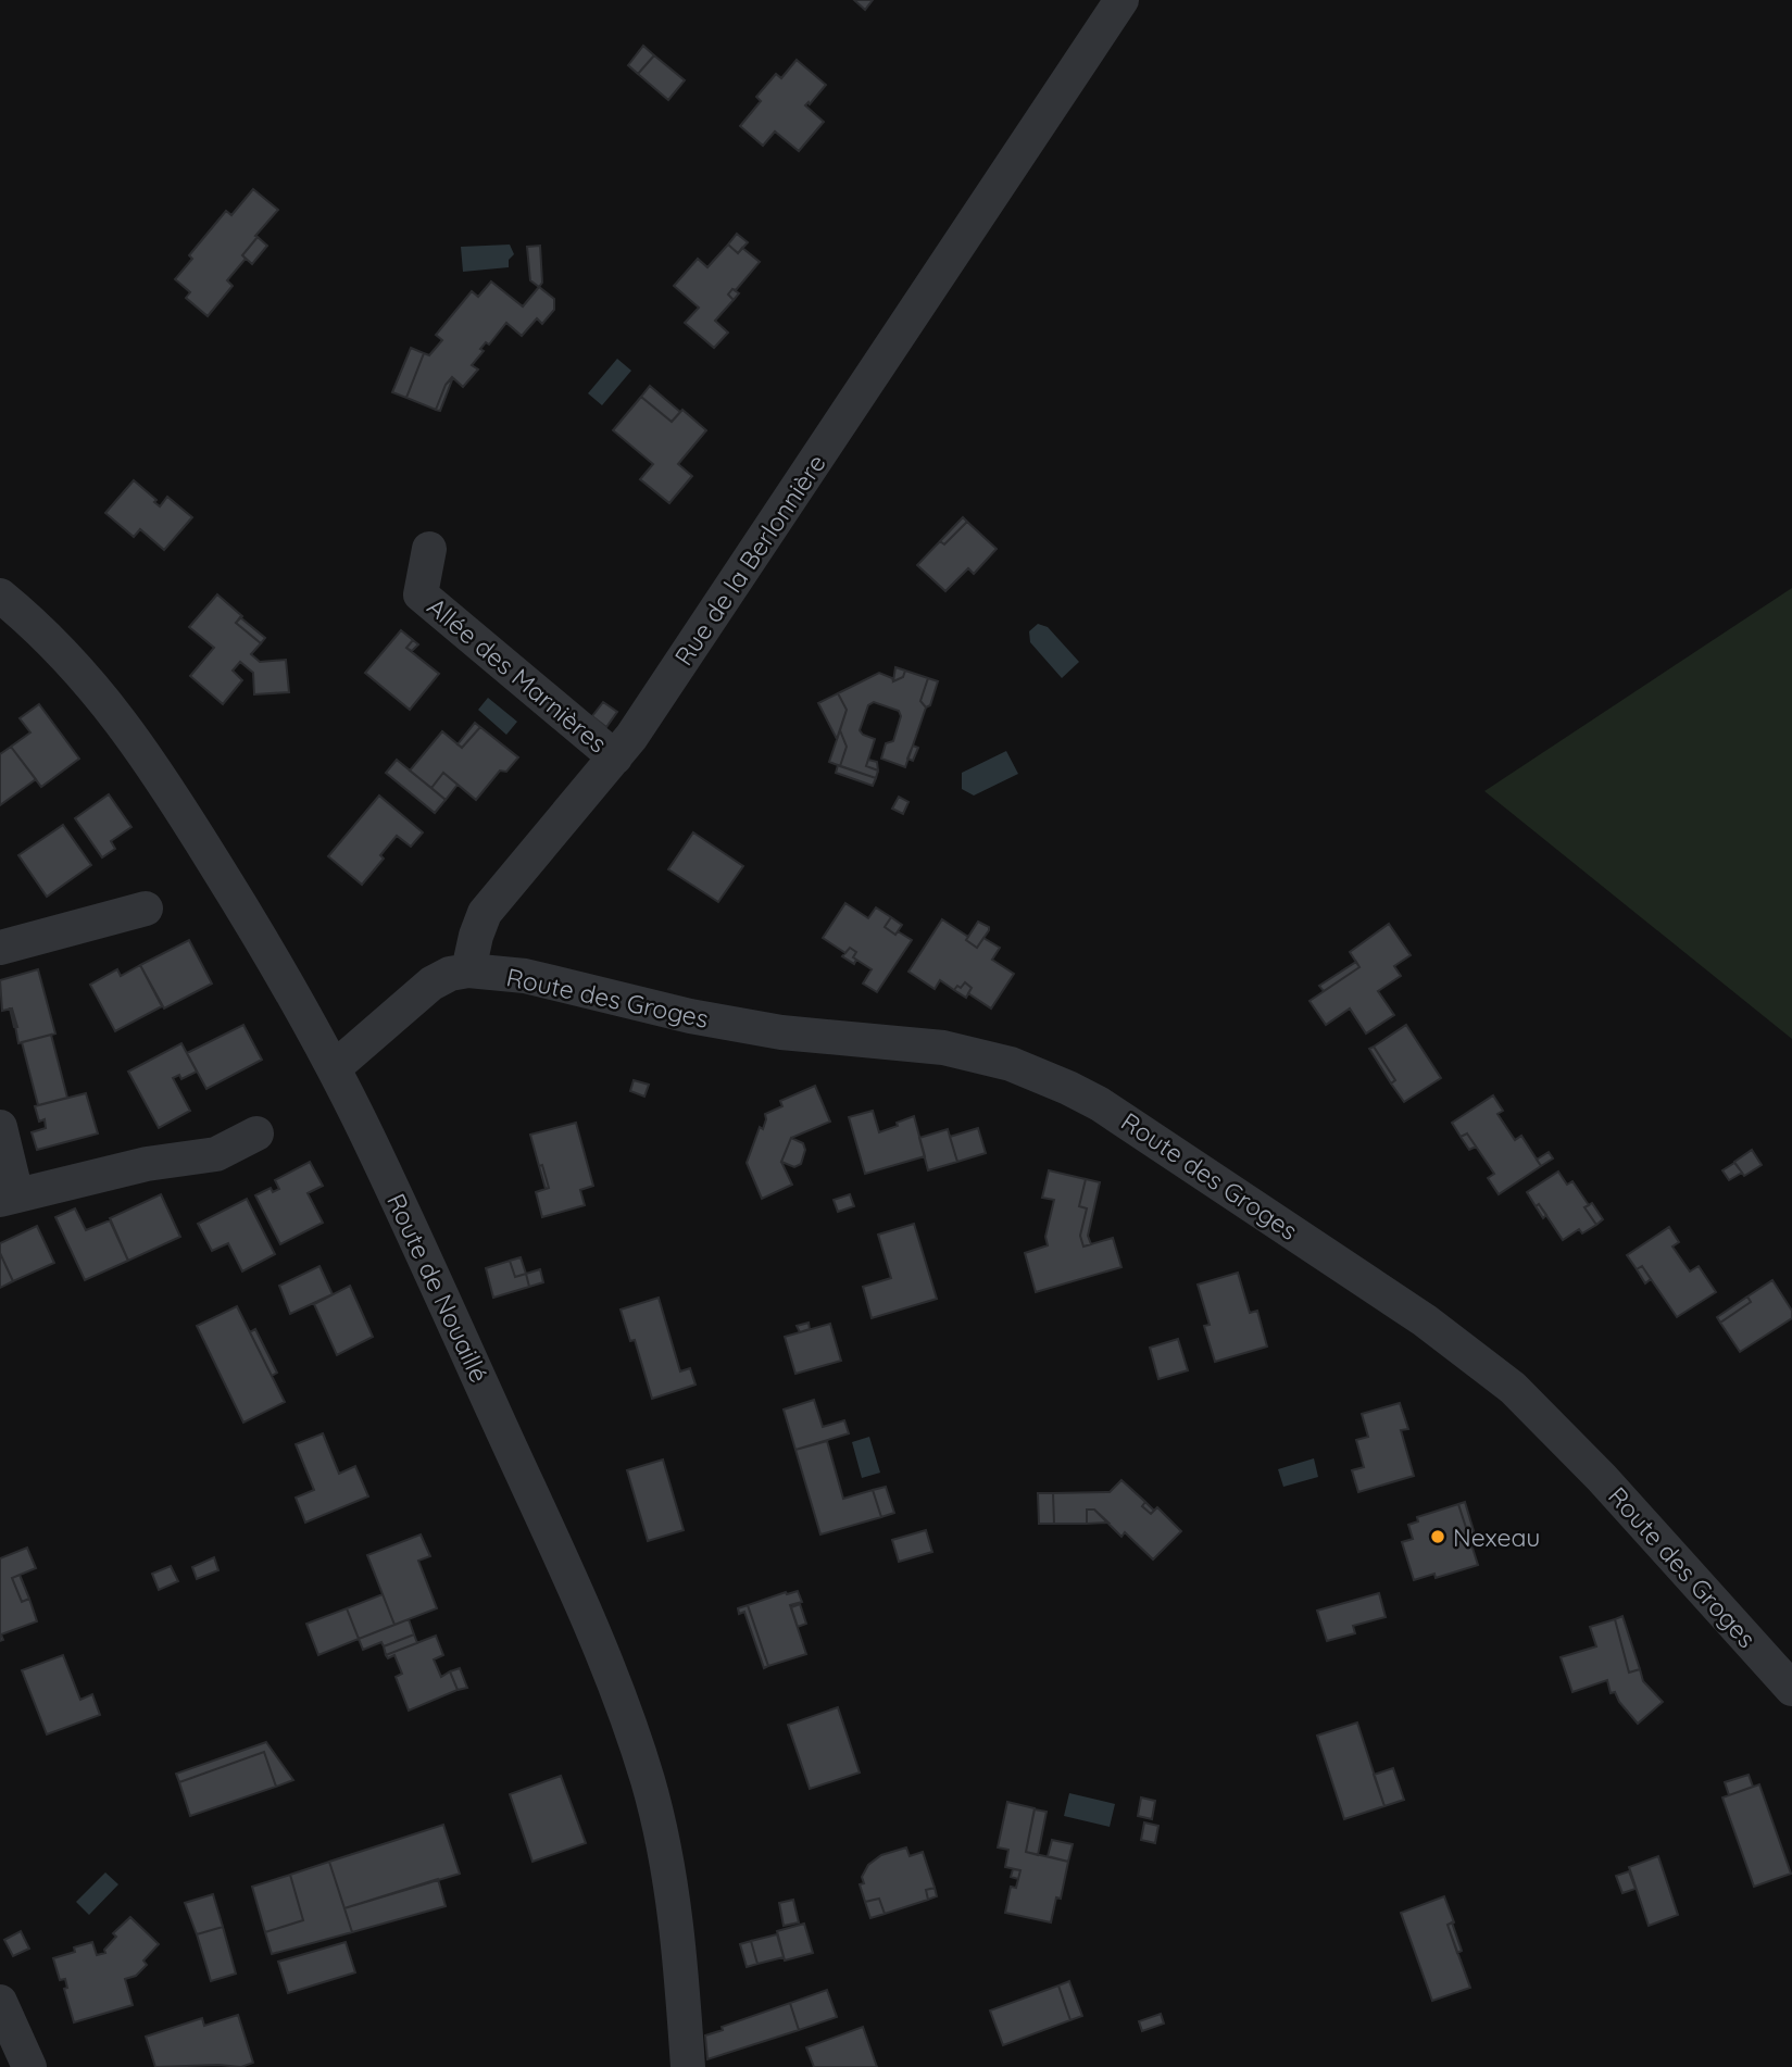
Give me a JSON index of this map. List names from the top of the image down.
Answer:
{
  "streets": {
    "street": [
      "Rue de la Berlonnière",
      "Allée des Marnières",
      "Route des Groges",
      "Route de Nouaillé"
    ]
  },
  "crossings": [
    ["Rue de la Berlonnière", "Allée des Marnières"],
    ["Rue de la Berlonnière", "Route des Groges"]
  ],
  "places": ["Nexeau"]
}
